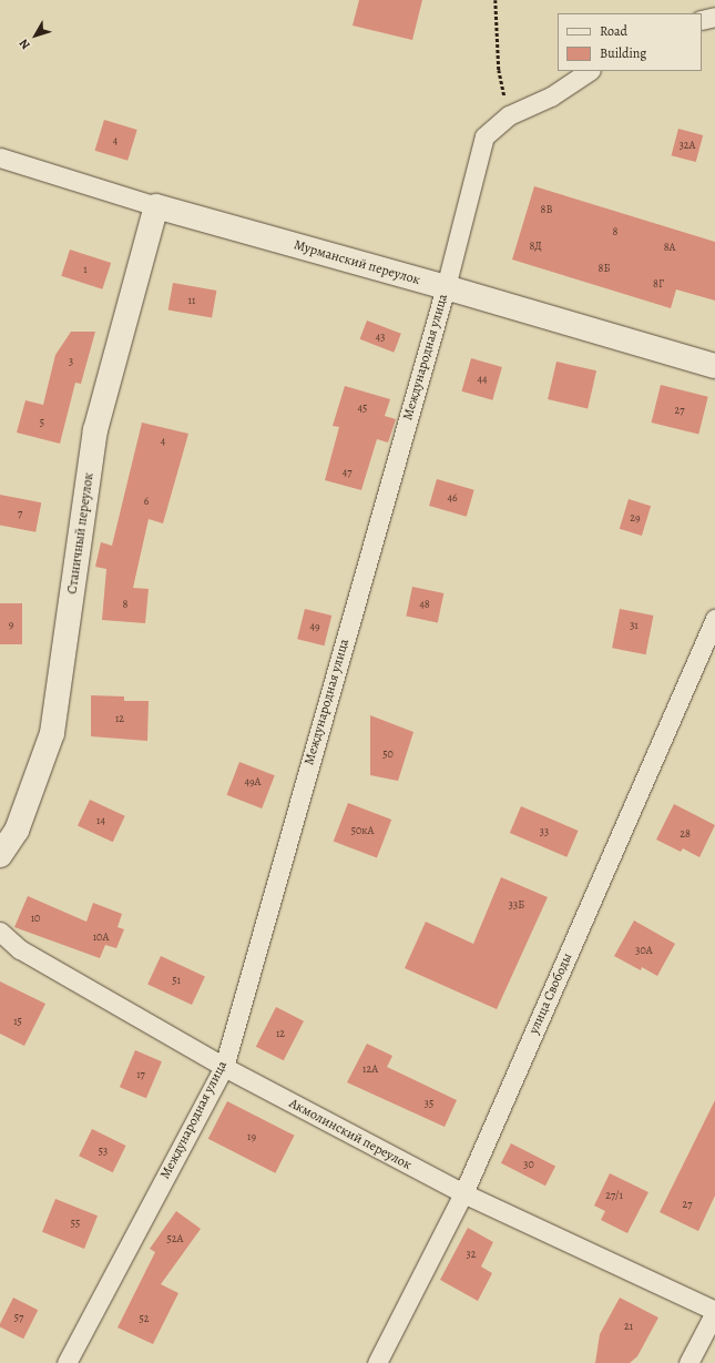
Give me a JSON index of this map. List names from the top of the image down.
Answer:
{
  "streets": {
    "street": [
      "Мурманский переулок",
      "Международная улица",
      "Станичный переулок",
      "улица Свободы",
      "Акмолинский переулок"
    ]
  },
  "crossings": [
    ["Мурманский переулок", "Международная улица"],
    ["Мурманский переулок", "Станичный переулок"],
    ["Международная улица", "Акмолинский переулок"],
    ["улица Свободы", "Акмолинский переулок"]
  ],
  "house_numbers": [
    "4",
    "32А",
    "8В",
    "8",
    "8Д",
    "8А",
    "8Б",
    "1",
    "8Г",
    "11",
    "43",
    "3",
    "44",
    "45",
    "27",
    "5",
    "4",
    "47",
    "46",
    "6",
    "7",
    "29",
    "8",
    "48",
    "9",
    "31",
    "49",
    "12",
    "50",
    "49А",
    "14",
    "50кА",
    "33",
    "28",
    "33Б",
    "10",
    "10А",
    "30А",
    "51",
    "15",
    "12",
    "12А",
    "17",
    "35",
    "19",
    "53",
    "30",
    "27/1",
    "27",
    "55",
    "52А",
    "32",
    "57",
    "52",
    "21"
  ],
  "legend": ["Road", "Building"],
  "north": "bottom left"
}
